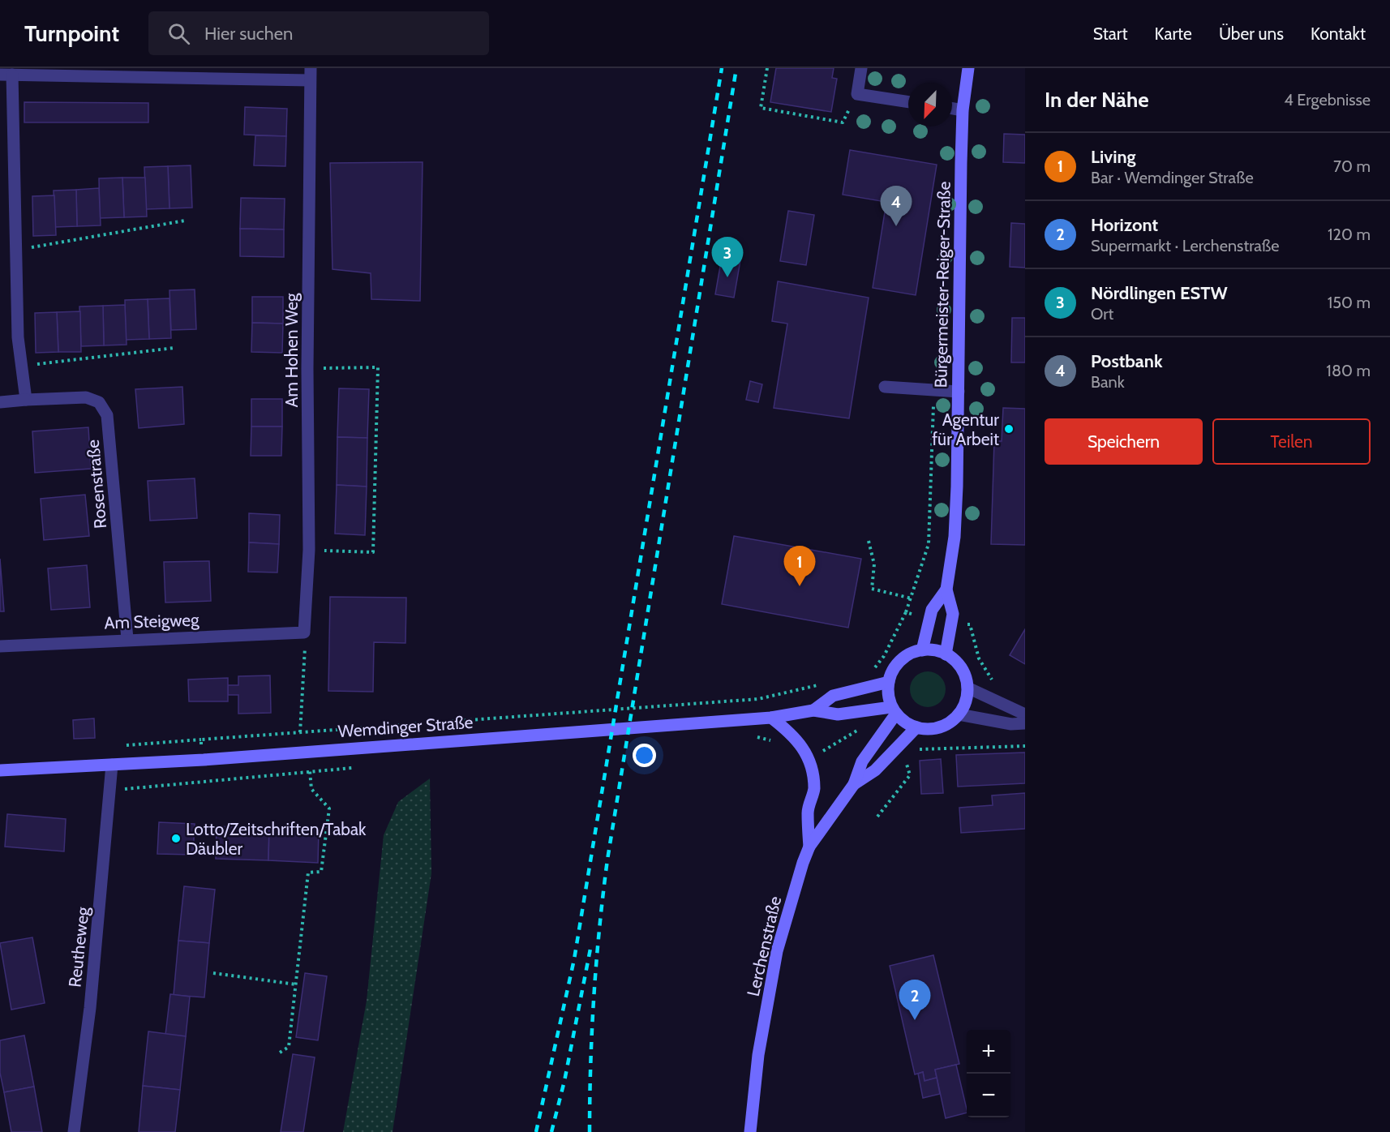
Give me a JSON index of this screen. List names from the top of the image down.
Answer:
{
  "streets": {
    "main road": ["Bürgermeister-Reiger-Straße", "Wemdinger Straße", "Lerchenstraße"],
    "street": [
      "Am Hohen Weg",
      "Rosenstraße",
      "Am Steigweg",
      "Reutheweg"
    ]
  },
  "crossings": [
    ["Bürgermeister-Reiger-Straße", "Wemdinger Straße"],
    ["Bürgermeister-Reiger-Straße", "Lerchenstraße"],
    ["Am Hohen Weg", "Am Steigweg"],
    ["Rosenstraße", "Am Steigweg"],
    ["Wemdinger Straße", "Lerchenstraße"],
    ["Wemdinger Straße", "Reutheweg"]
  ],
  "places": ["Agentur für Arbeit", "Lotto/Zeitschriften/Tabak Däubler"],
  "north": "bottom left",
  "page": {
    "header": "Turnpoint",
    "search": "Hier suchen",
    "nav": [
      "Start",
      "Karte",
      "Über uns",
      "Kontakt"
    ],
    "heading": ["In der Nähe", "4 Ergebnisse"],
    "list": [
      {
        "mark": "1",
        "name": "Living",
        "note": "Bar · Wemdinger Straße",
        "value": "70 m"
      },
      {
        "mark": "2",
        "name": "Horizont",
        "note": "Supermarkt · Lerchenstraße",
        "value": "120 m"
      },
      {
        "mark": "3",
        "name": "Nördlingen ESTW",
        "note": "Ort",
        "value": "150 m"
      },
      {
        "mark": "4",
        "name": "Postbank",
        "note": "Bank",
        "value": "180 m"
      }
    ],
    "pins": [
      "4",
      "3",
      "1",
      "2"
    ],
    "buttons": ["Speichern", "Teilen"],
    "map_buttons": ["+", "−"]
  }
}
